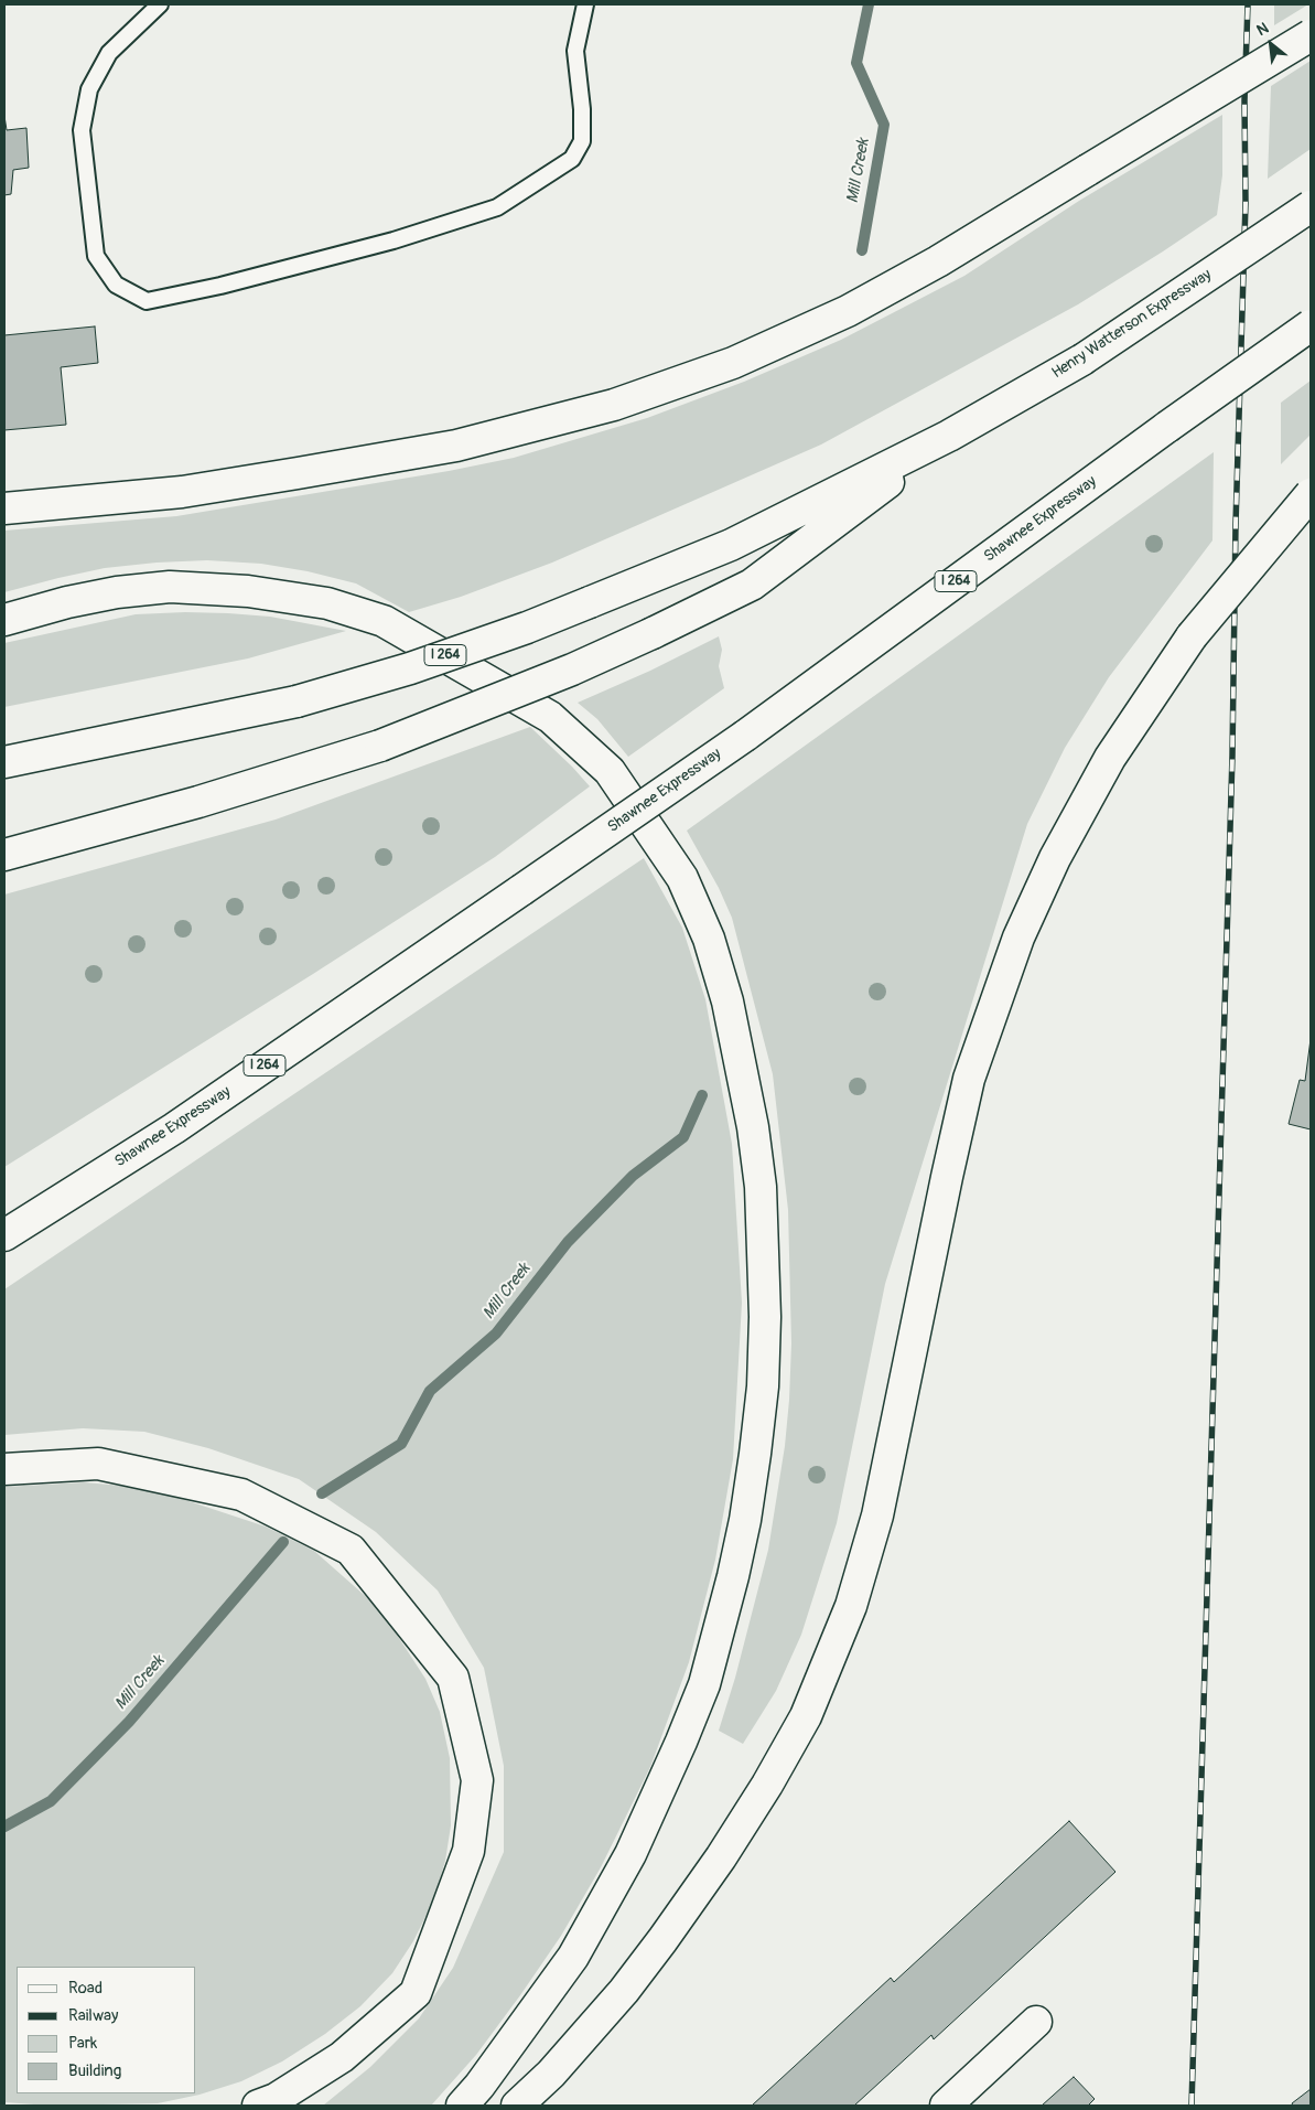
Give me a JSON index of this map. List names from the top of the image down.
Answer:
{
  "streets": {
    "main road": ["Henry Watterson Expressway", "Shawnee Expressway", "I 264"]
  },
  "crossings": [
    ["Henry Watterson Expressway", "I 264"]
  ],
  "water": ["Mill Creek"],
  "legend": [
    "Road",
    "Railway",
    "Park",
    "Building"
  ],
  "north": "top left"
}
